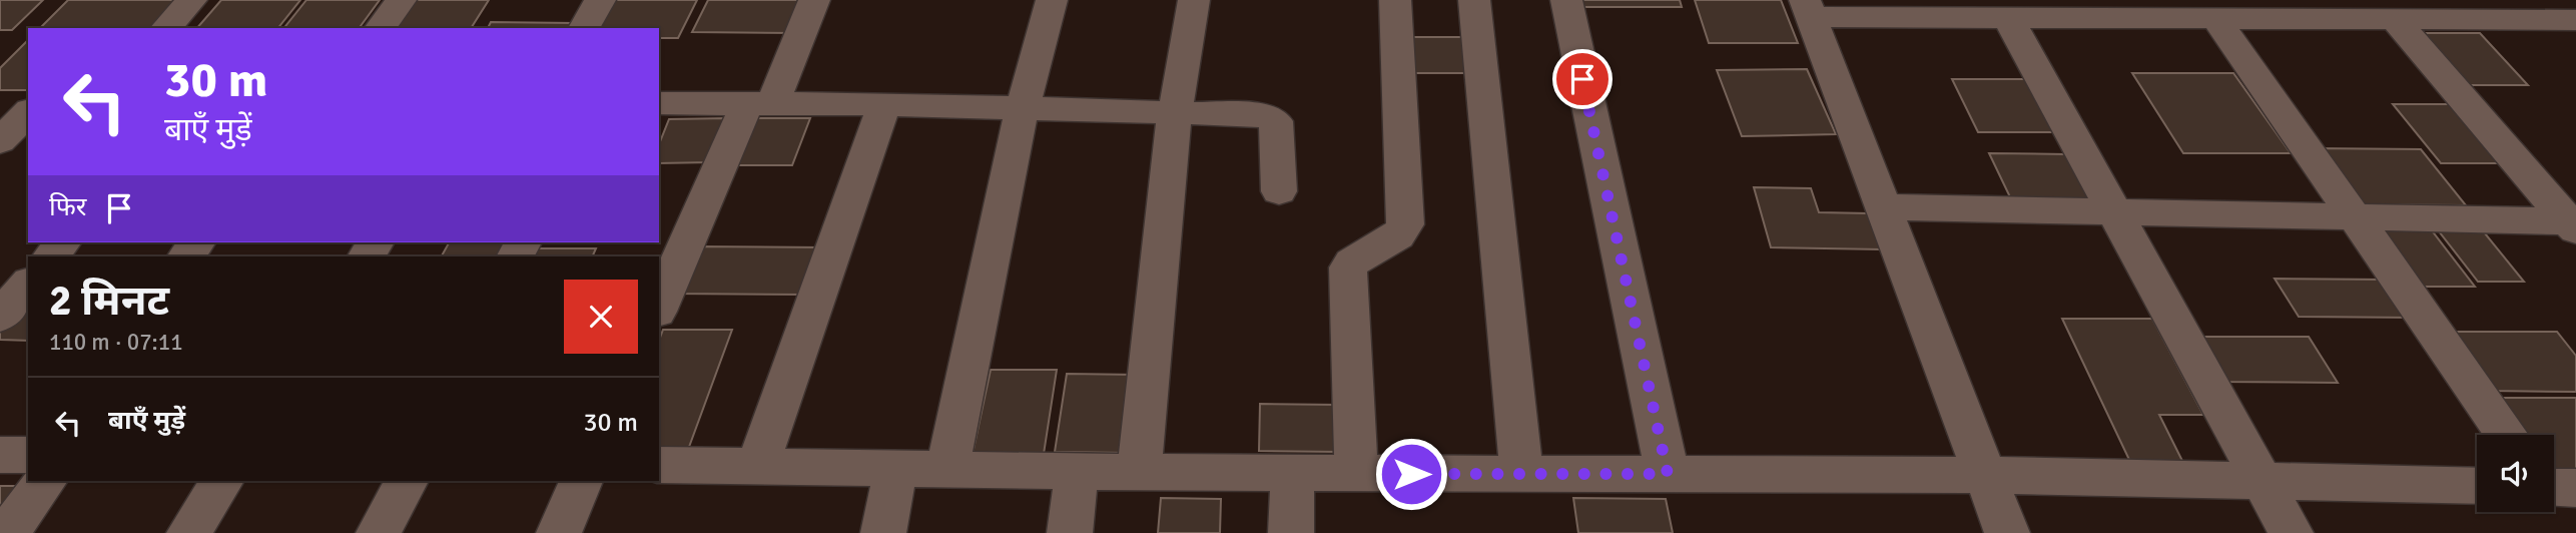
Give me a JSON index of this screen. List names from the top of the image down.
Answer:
{
  "page": {
    "turn": ["30 m", "बाएँ मुड़ें"],
    "then": "फिर",
    "heading": ["2 मिनट", "110 m · 07:11"],
    "list": [
      {
        "name": "बाएँ मुड़ें",
        "value": "30 m"
      }
    ]
  }
}
